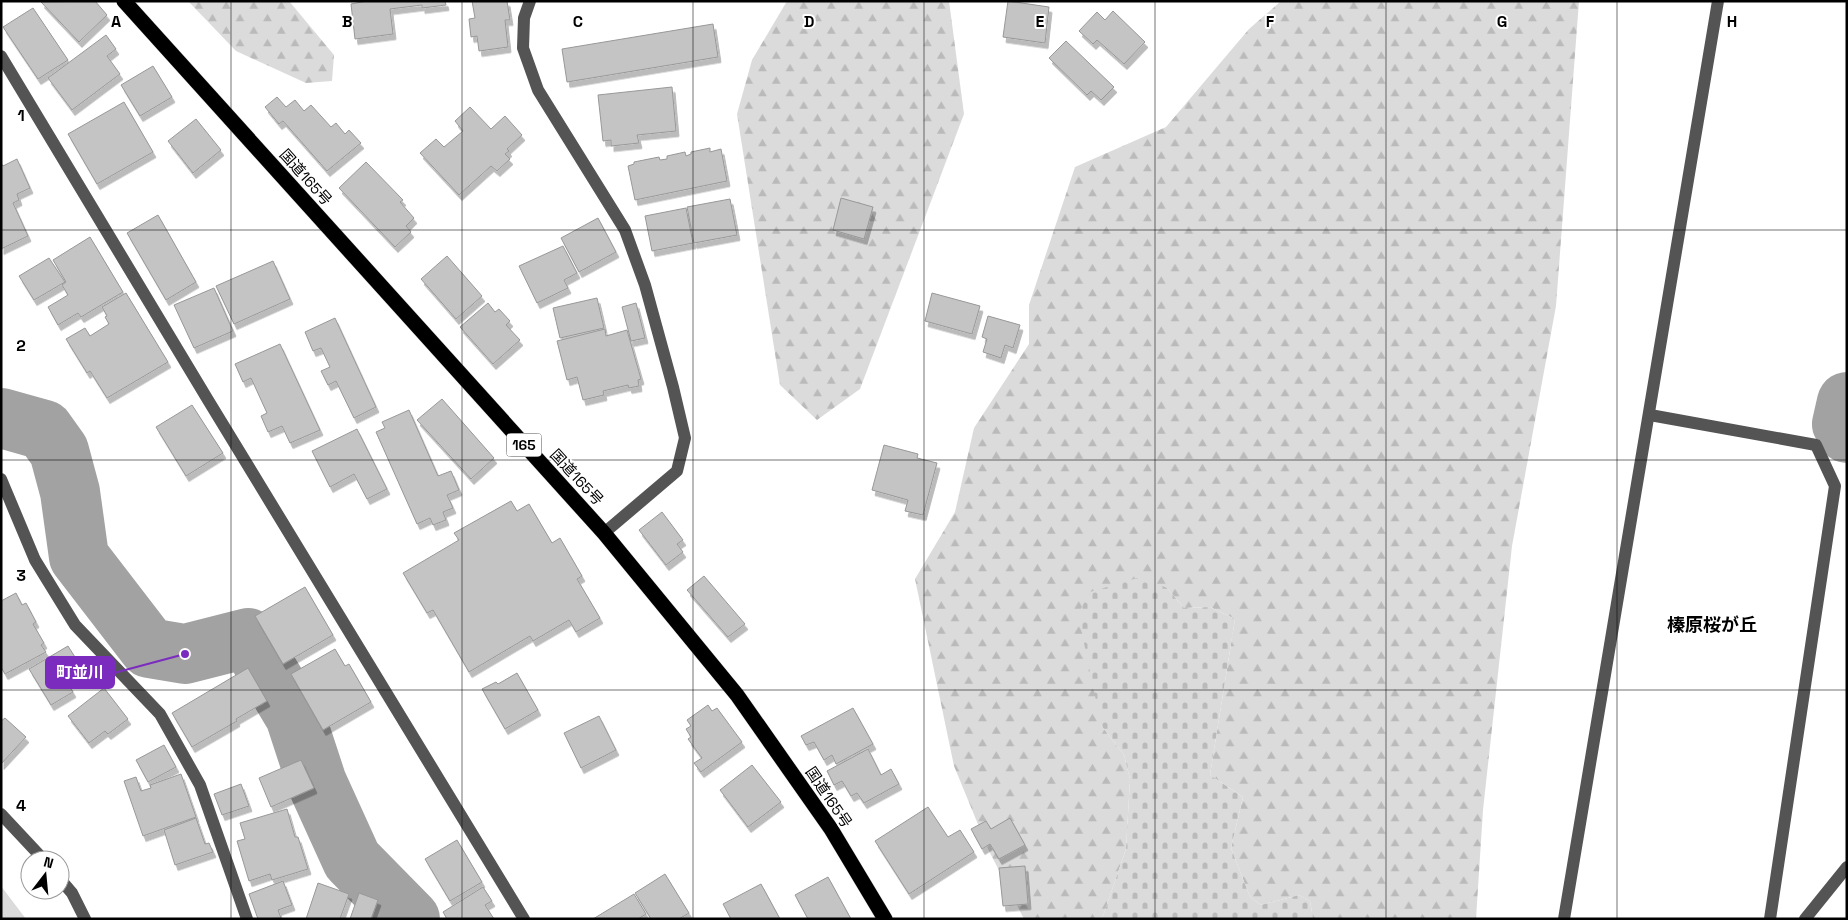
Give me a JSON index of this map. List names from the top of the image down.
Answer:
{
  "streets": {
    "highway": ["国道165号", "165"]
  },
  "districts": ["榛原桜が丘"],
  "places": ["町並川"],
  "north": "top",
  "grid": {
    "columns": [
      "A",
      "B",
      "C",
      "D",
      "E",
      "F",
      "G",
      "H"
    ],
    "rows": [
      "1",
      "2",
      "3",
      "4"
    ]
  }
}
